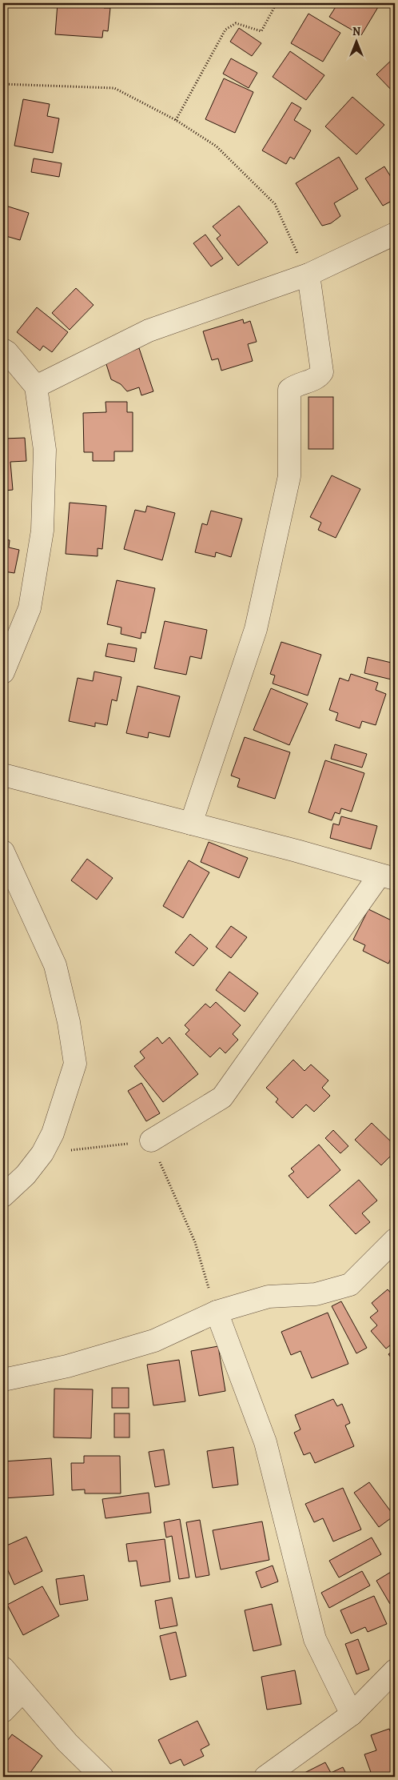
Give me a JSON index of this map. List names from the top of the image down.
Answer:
{
  "north": "top"
}
